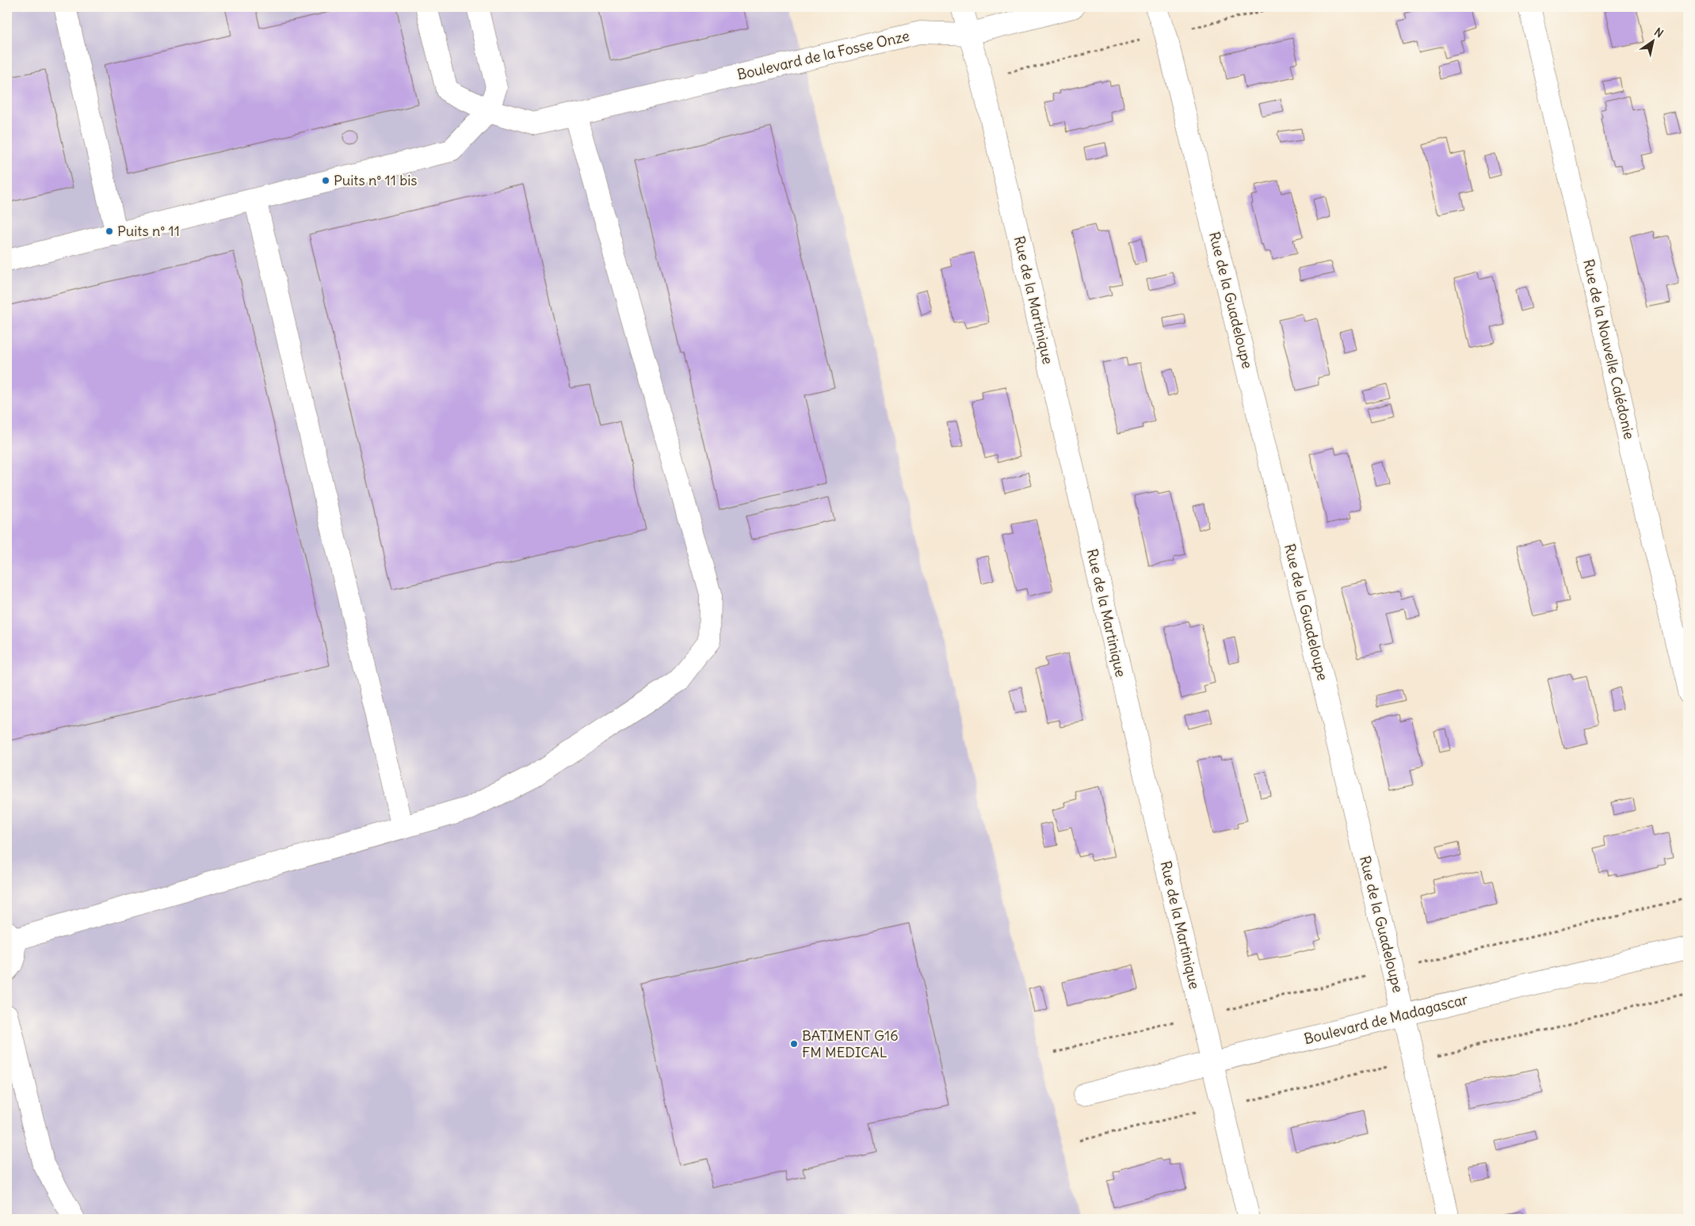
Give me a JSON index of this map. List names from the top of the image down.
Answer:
{
  "streets": {
    "street": [
      "Boulevard de la Fosse Onze",
      "Rue de la Martinique",
      "Rue de la Guadeloupe",
      "Rue de la Nouvelle Calédonie",
      "Boulevard de Madagascar"
    ]
  },
  "crossings": [
    ["Boulevard de la Fosse Onze", "Rue de la Martinique"],
    ["Rue de la Martinique", "Boulevard de Madagascar"],
    ["Rue de la Guadeloupe", "Boulevard de Madagascar"]
  ],
  "places": ["Puits n° 11 bis", "Puits n° 11", "BATIMENT G16 FM MEDICAL"],
  "north": "top right"
}
